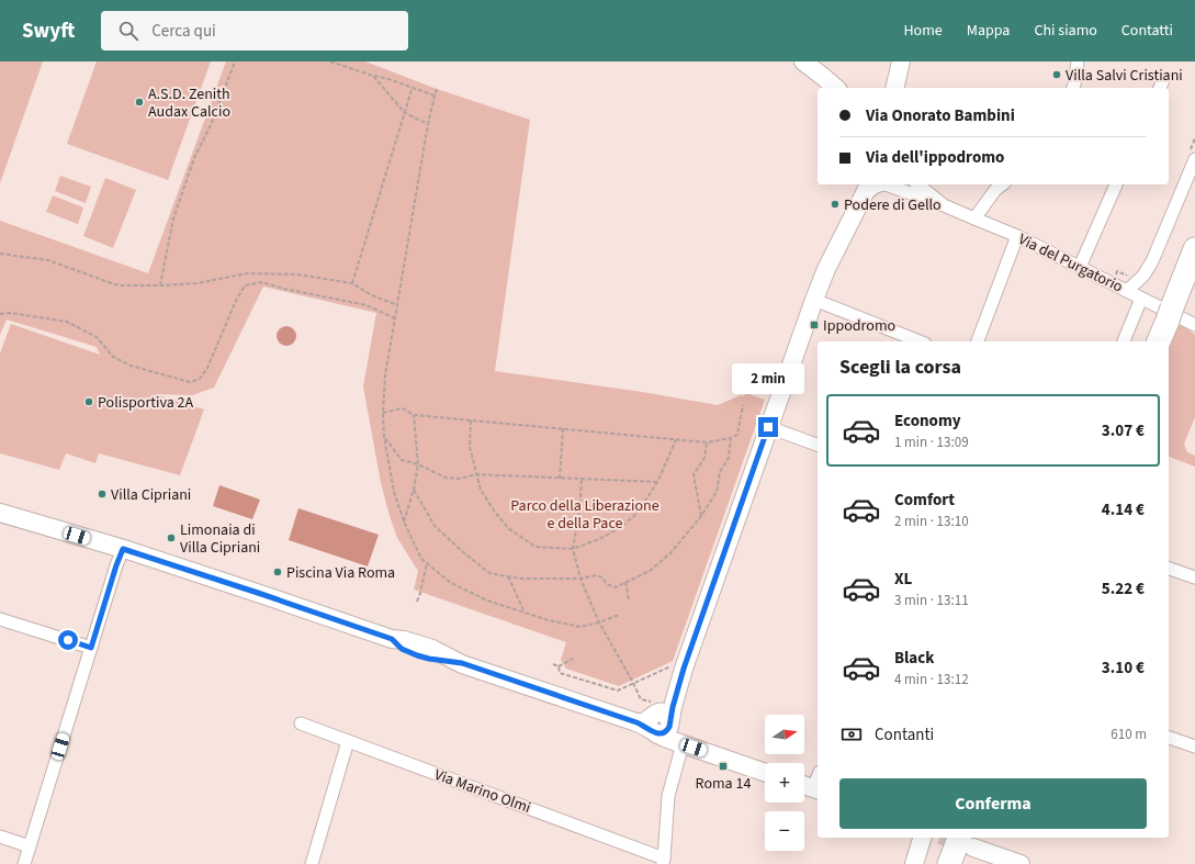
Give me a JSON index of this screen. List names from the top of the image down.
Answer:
{
  "streets": {
    "street": ["Via del Purgatorio", "Via Marino Olmi"]
  },
  "parks": ["Parco della Liberazione e della Pace"],
  "places": {
    "other": [
      "Villa Salvi Cristiani",
      "A.S.D. Zenith Audax Calcio",
      "Podere di Gello",
      "Polisportiva 2A",
      "Villa Cipriani",
      "Limonaia di Villa Cipriani",
      "Piscina Via Roma"
    ],
    "transit": ["Ippodromo", "Roma 14"]
  },
  "north": "right",
  "page": {
    "header": "Swyft",
    "search": "Cerca qui",
    "nav": [
      "Home",
      "Mappa",
      "Chi siamo",
      "Contatti"
    ],
    "banner": ["Via Onorato Bambini", "Via dell'ippodromo"],
    "heading": "Scegli la corsa",
    "bubble": "2 min",
    "list": [
      {
        "name": "Economy",
        "note": "1 min · 13:09",
        "value": "3.07 €"
      },
      {
        "name": "Comfort",
        "note": "2 min · 13:10",
        "value": "4.14 €"
      },
      {
        "name": "XL",
        "note": "3 min · 13:11",
        "value": "5.22 €"
      },
      {
        "name": "Black",
        "note": "4 min · 13:12",
        "value": "3.10 €"
      }
    ],
    "pay": ["Contanti", "610 m"],
    "map_buttons": ["+", "−"],
    "buttons": "Conferma"
  }
}
